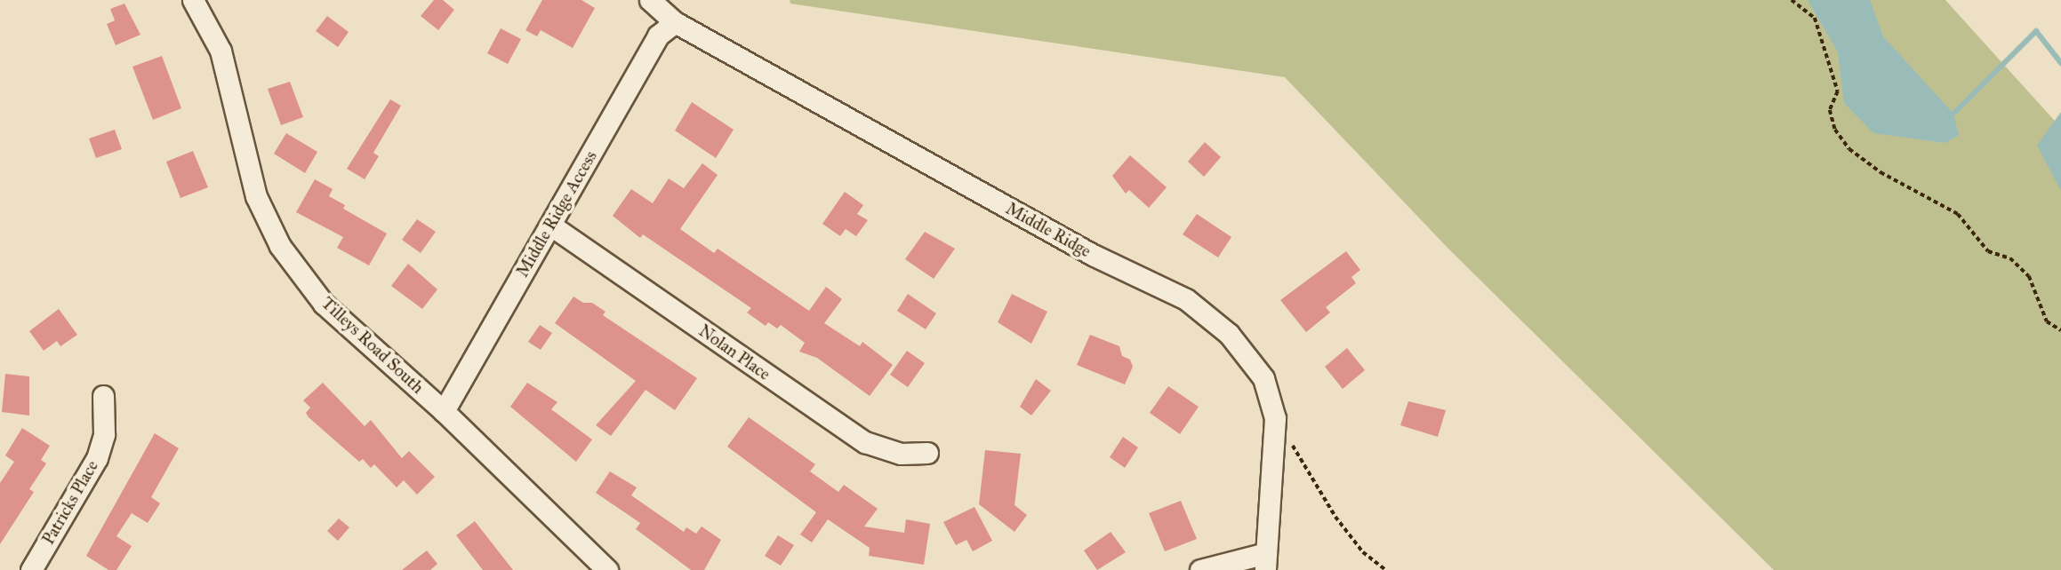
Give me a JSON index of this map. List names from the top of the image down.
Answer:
{
  "streets": {
    "street": [
      "Middle Ridge Access",
      "Middle Ridge",
      "Tilleys Road South",
      "Nolan Place",
      "Patricks Place"
    ]
  },
  "crossings": [
    ["Middle Ridge Access", "Middle Ridge"],
    ["Middle Ridge Access", "Tilleys Road South"],
    ["Middle Ridge Access", "Nolan Place"]
  ]
}
